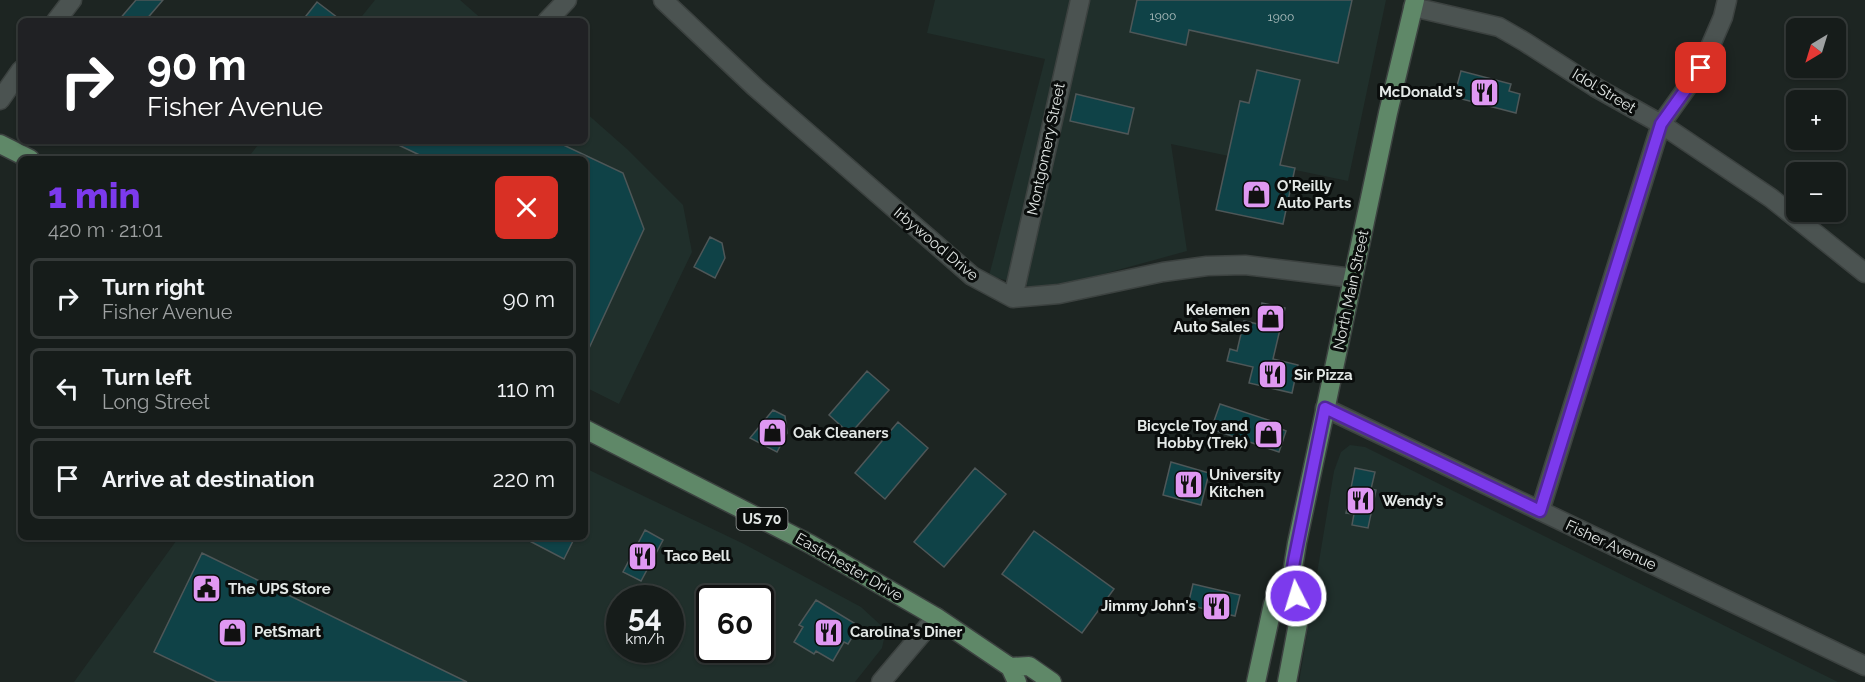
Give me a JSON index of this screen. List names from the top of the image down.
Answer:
{
  "streets": {
    "main road": ["North Main Street", "US 70", "Eastchester Drive"],
    "street": [
      "Idol Street",
      "Montgomery Street",
      "Irbywood Drive",
      "Fisher Avenue"
    ]
  },
  "crossings": [
    ["Idol Street", "North Main Street"],
    ["Montgomery Street", "Irbywood Drive"],
    ["North Main Street", "Fisher Avenue"]
  ],
  "places": {
    "restaurant": [
      "McDonald's",
      "Sir Pizza",
      "University Kitchen",
      "Wendy's",
      "Taco Bell",
      "Jimmy John's",
      "Carolina's Diner"
    ],
    "shop": [
      "O'Reilly Auto Parts",
      "Kelemen Auto Sales",
      "Oak Cleaners",
      "Bicycle Toy and Hobby (Trek)",
      "PetSmart"
    ],
    "public building": ["The UPS Store"]
  },
  "house_numbers": ["1900", "1900"],
  "north": "bottom left",
  "page": {
    "map_buttons": ["+", "−"],
    "turn": ["90 m", "Fisher Avenue"],
    "heading": ["1 min", "420 m · 21:01"],
    "list": [
      {
        "name": "Turn right",
        "note": "Fisher Avenue",
        "value": "90 m"
      },
      {
        "name": "Turn left",
        "note": "Long Street",
        "value": "110 m"
      },
      {
        "name": "Arrive at destination",
        "value": "220 m"
      }
    ],
    "speed": "54 km/h",
    "limit": "60"
  }
}
